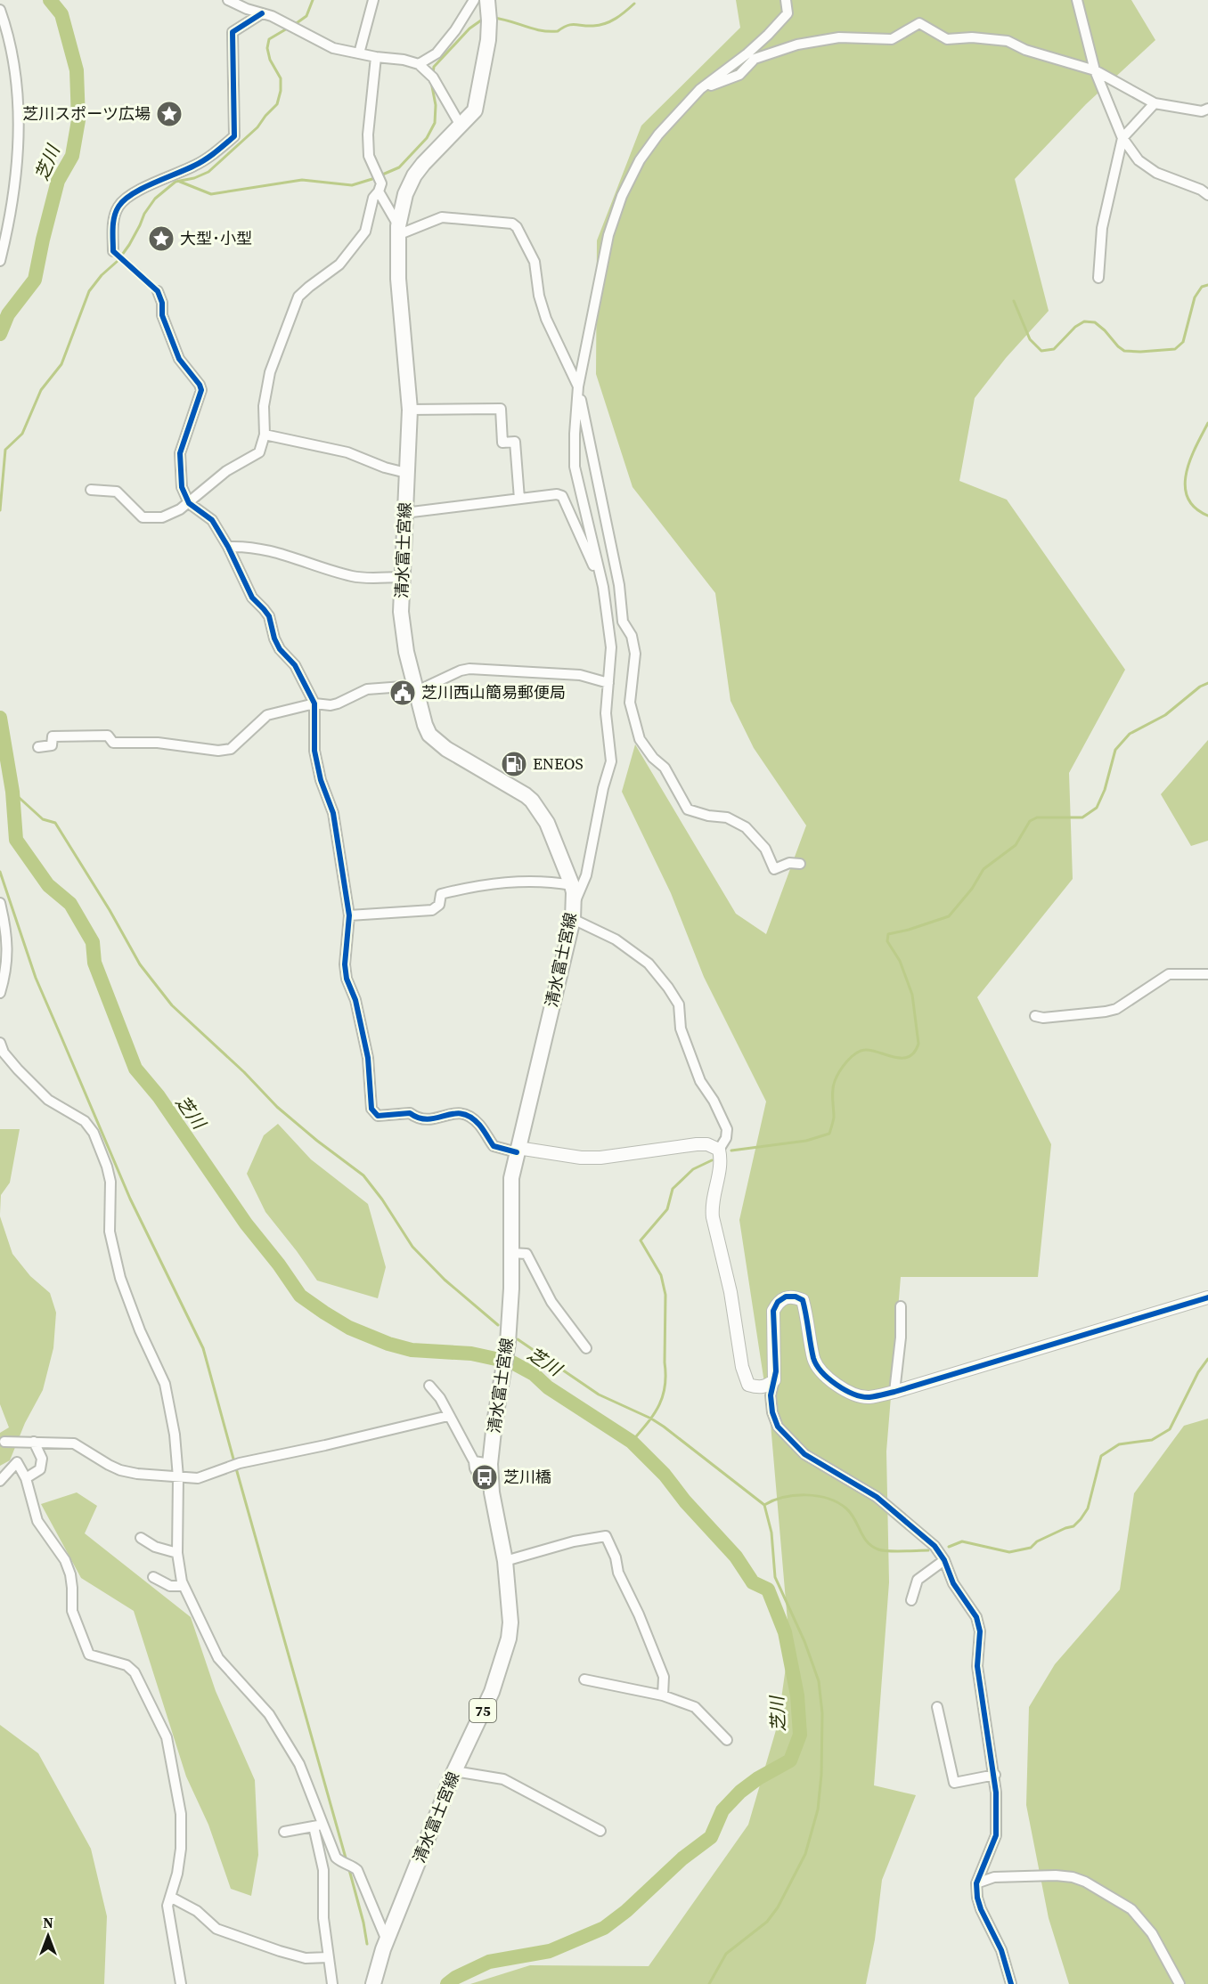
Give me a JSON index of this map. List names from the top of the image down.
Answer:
{
  "streets": {
    "main road": ["清水富士宮線", "75"]
  },
  "water": ["芝川"],
  "places": {
    "place": ["芝川スポーツ広場", "大型･小型"],
    "public building": ["芝川西山簡易郵便局"],
    "fuel station": ["ENEOS"],
    "bus stop": ["芝川橋"]
  },
  "north": "top"
}
